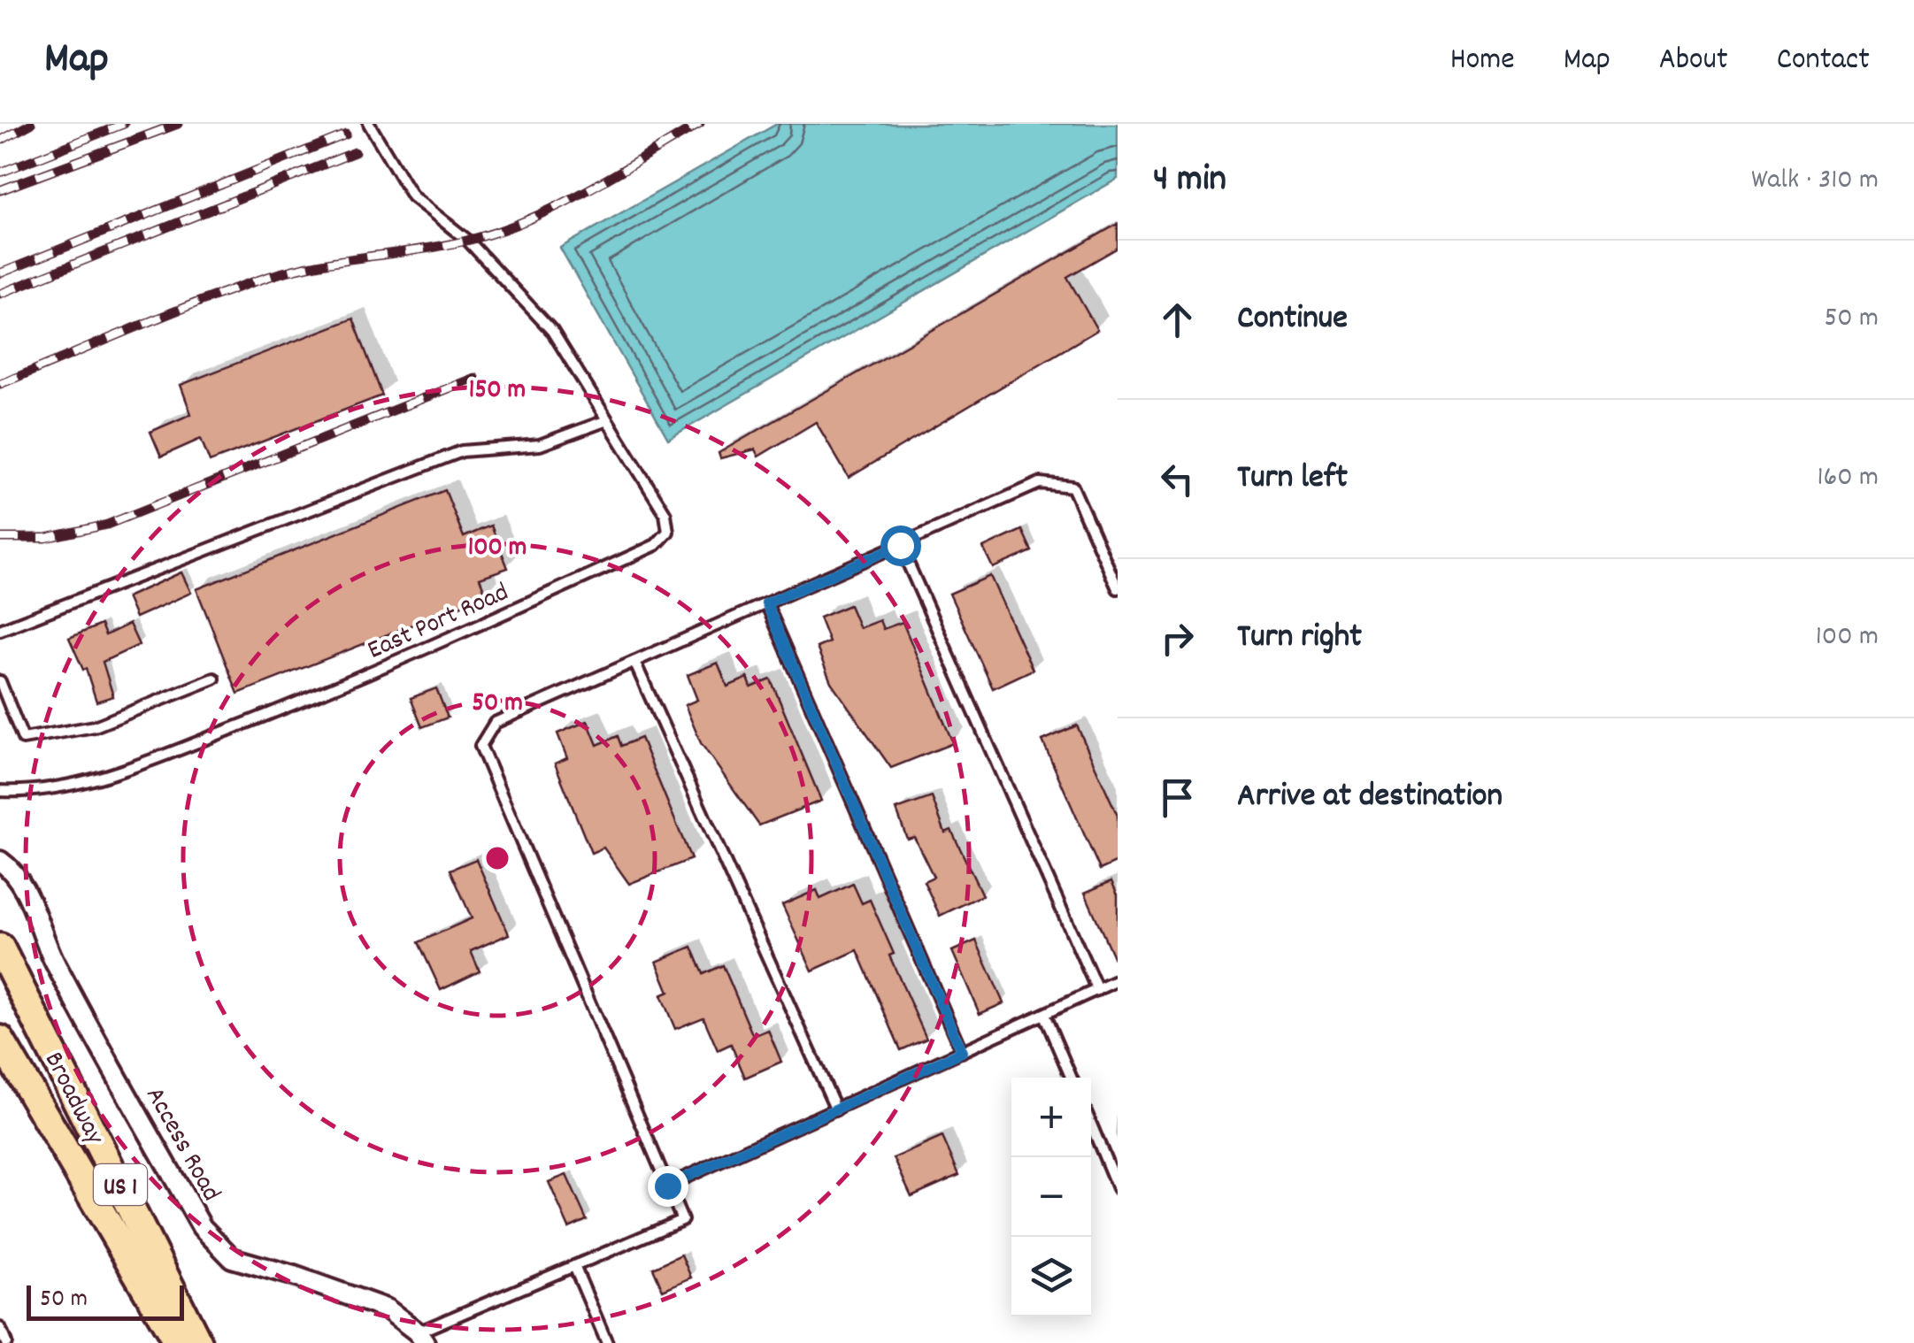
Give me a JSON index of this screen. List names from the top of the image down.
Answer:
{
  "streets": {
    "main road": ["Broadway", "US 1"],
    "street": ["Access Road"],
    "lane": ["East Port Road"]
  },
  "scale_bar": "50 m",
  "page": {
    "header": "Map",
    "nav": [
      "Home",
      "Map",
      "About",
      "Contact"
    ],
    "heading": ["4 min", "Walk · 310 m"],
    "list": [
      ["Continue", "50 m"],
      ["Turn left", "160 m"],
      ["Turn right", "100 m"],
      "Arrive at destination"
    ],
    "map_buttons": ["+", "−"],
    "scale": "50 m"
  },
  "rings": ["150 m", "100 m", "50 m"]
}
